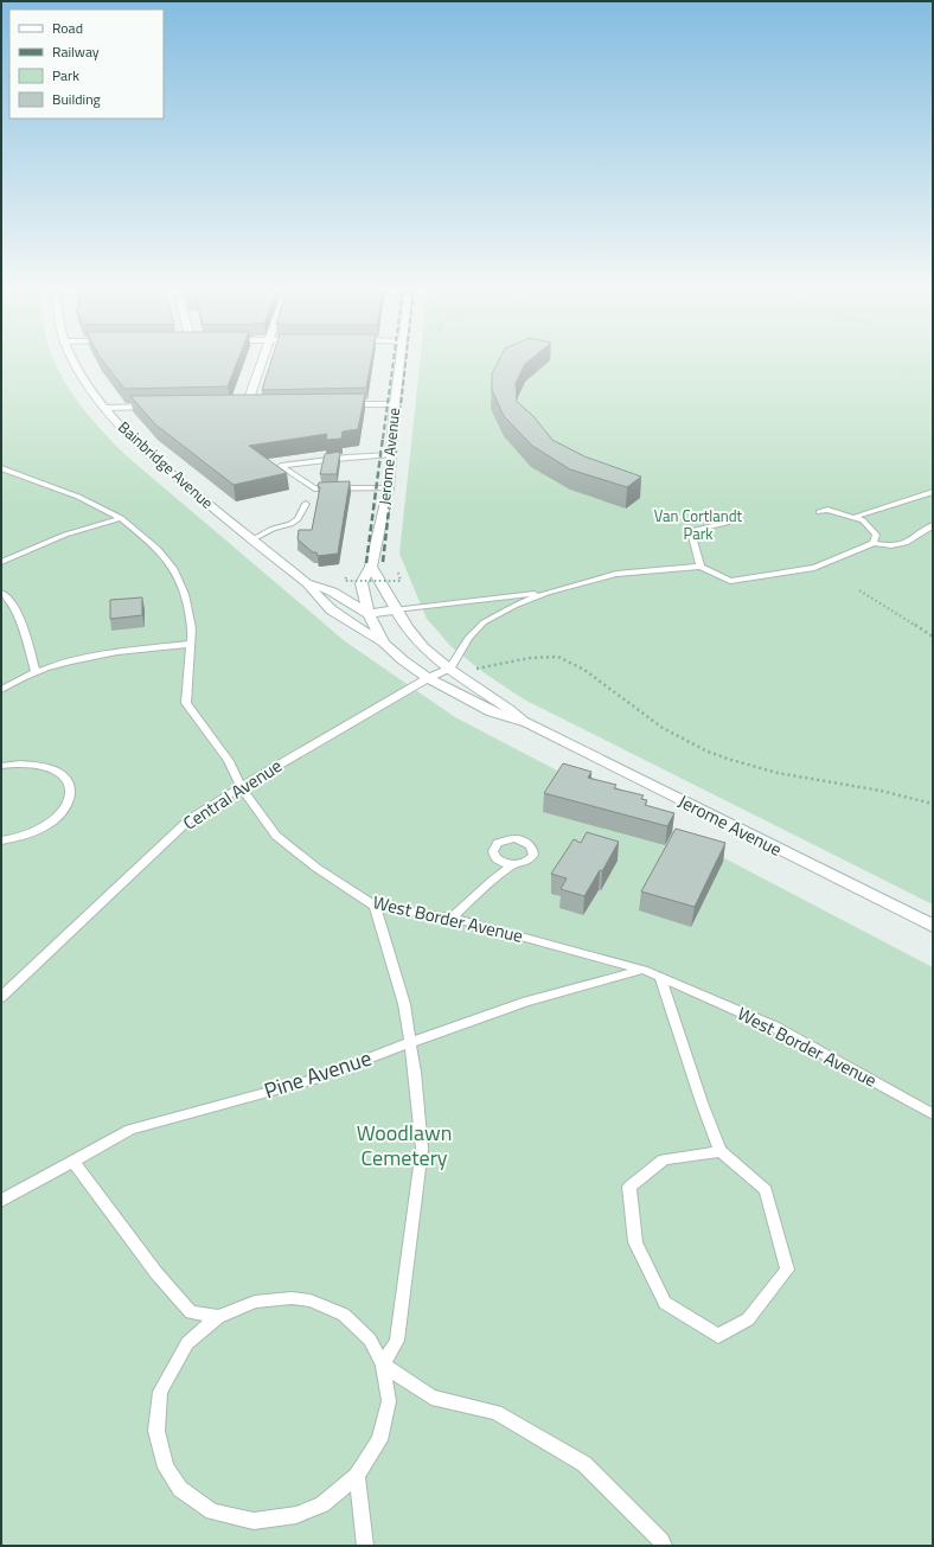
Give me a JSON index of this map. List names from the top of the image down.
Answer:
{
  "streets": {
    "main road": ["Jerome Avenue", "Bainbridge Avenue"],
    "lane": ["Central Avenue", "West Border Avenue", "Pine Avenue"]
  },
  "crossings": [
    ["Jerome Avenue", "Bainbridge Avenue"],
    ["Jerome Avenue", "Central Avenue"],
    ["Central Avenue", "West Border Avenue"],
    ["West Border Avenue", "Pine Avenue"]
  ],
  "parks": ["Van Cortlandt Park", "Woodlawn Cemetery"],
  "legend": [
    "Road",
    "Railway",
    "Park",
    "Building"
  ]
}
